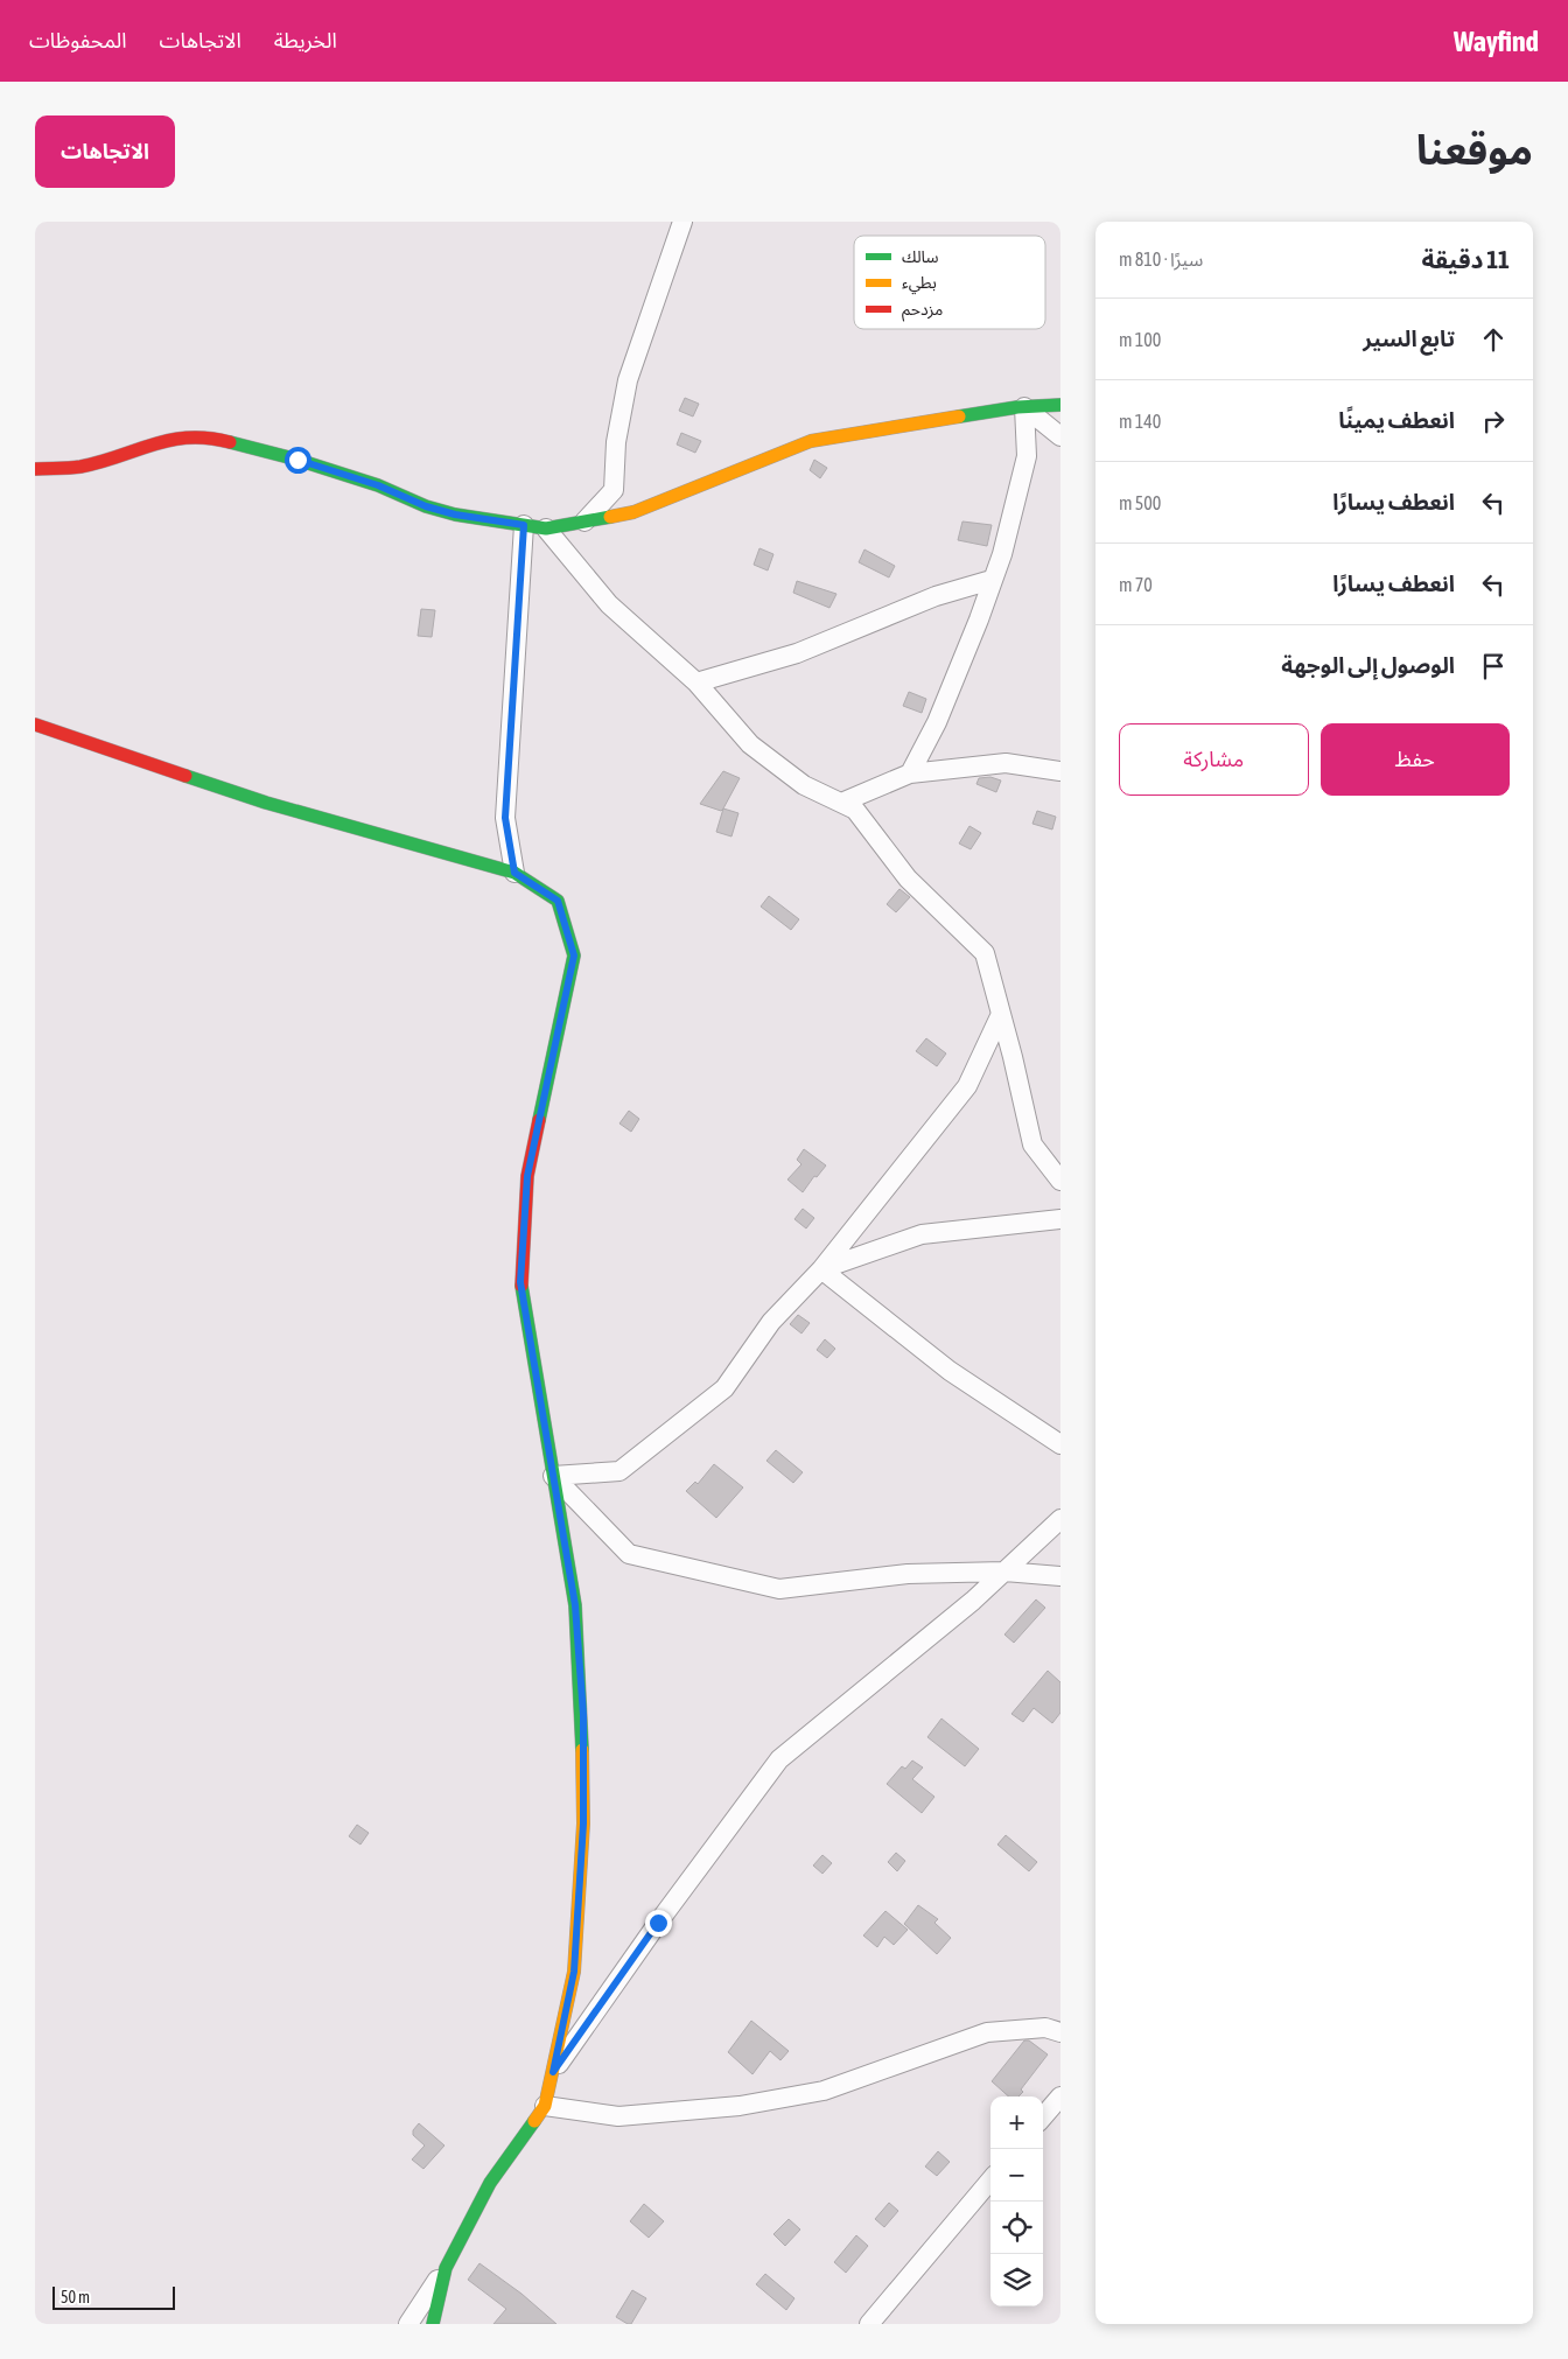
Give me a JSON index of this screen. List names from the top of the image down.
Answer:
{
  "legend": ["سالك", "بطيء", "مزدحم"],
  "scale_bar": "50 m",
  "page": {
    "header": "Wayfind",
    "nav": ["الخريطة", "الاتجاهات", "المحفوظات"],
    "title": "موقعنا",
    "buttons": [
      "الاتجاهات",
      ["حفظ", "مشاركة"]
    ],
    "heading": ["11 دقيقة", "سيرًا · 810 m"],
    "list": [
      ["تابع السير", "100 m"],
      ["انعطف يمينًا", "140 m"],
      ["انعطف يسارًا", "500 m"],
      ["انعطف يسارًا", "70 m"],
      "الوصول إلى الوجهة"
    ],
    "map_buttons": ["+", "−"],
    "scale": "50 m"
  }
}
